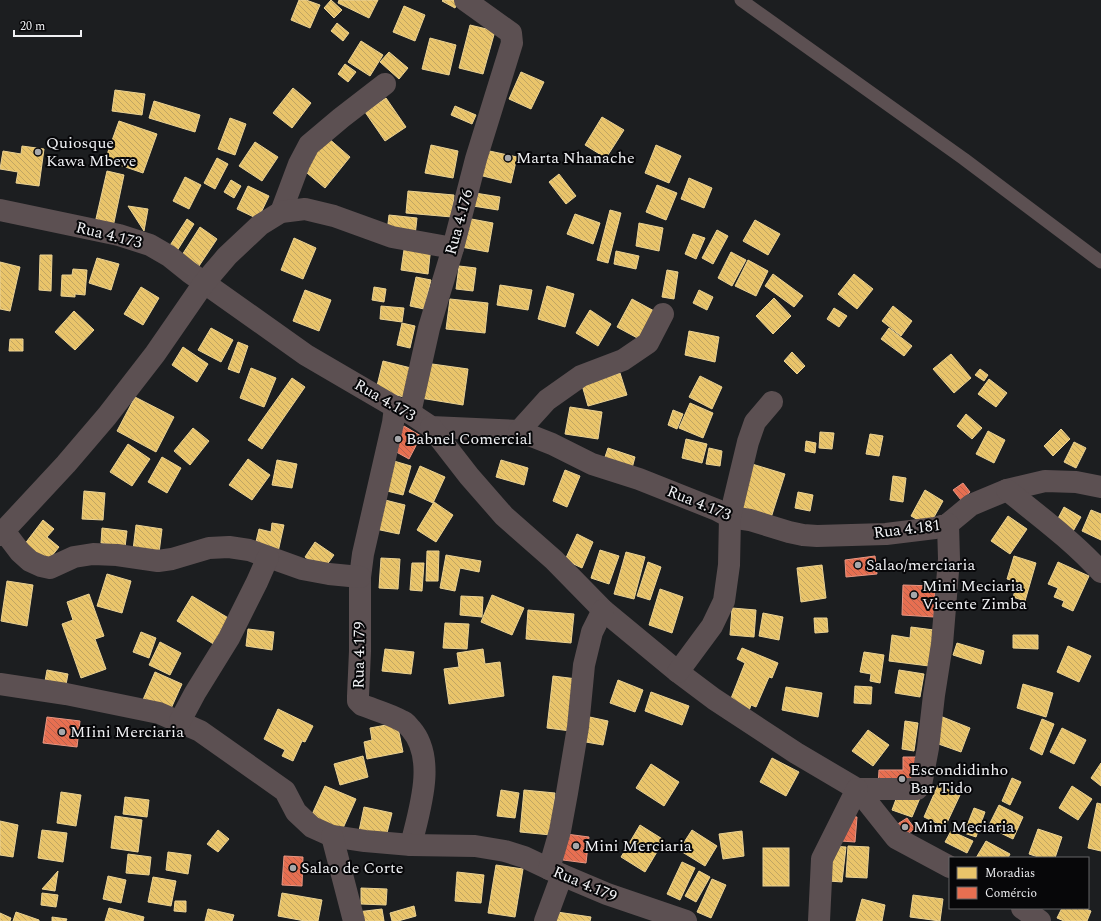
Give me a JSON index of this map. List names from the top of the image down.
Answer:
{
  "streets": {
    "street": [
      "Rua 4.176",
      "Rua 4.173",
      "Rua 4.181",
      "Rua 4.179"
    ]
  },
  "crossings": [
    ["Rua 4.176", "Rua 4.173"],
    ["Rua 4.176", "Rua 4.179"],
    ["Rua 4.173", "Rua 4.181"],
    ["Rua 4.173", "Rua 4.179"]
  ],
  "places": [
    "Quiosque Kawa Mbeve",
    "Marta Nhanache",
    "Babnel Comercial",
    "Salao/merciaria",
    "Mini Meciaria Vicente Zimba",
    "MIini Merciaria",
    "Escondidinho Bar Tido",
    "Mini Meciaria",
    "Mini Merciaria",
    "Salao de Corte"
  ],
  "legend": ["Moradias", "Comércio"],
  "scale_bar": "20 m"
}
